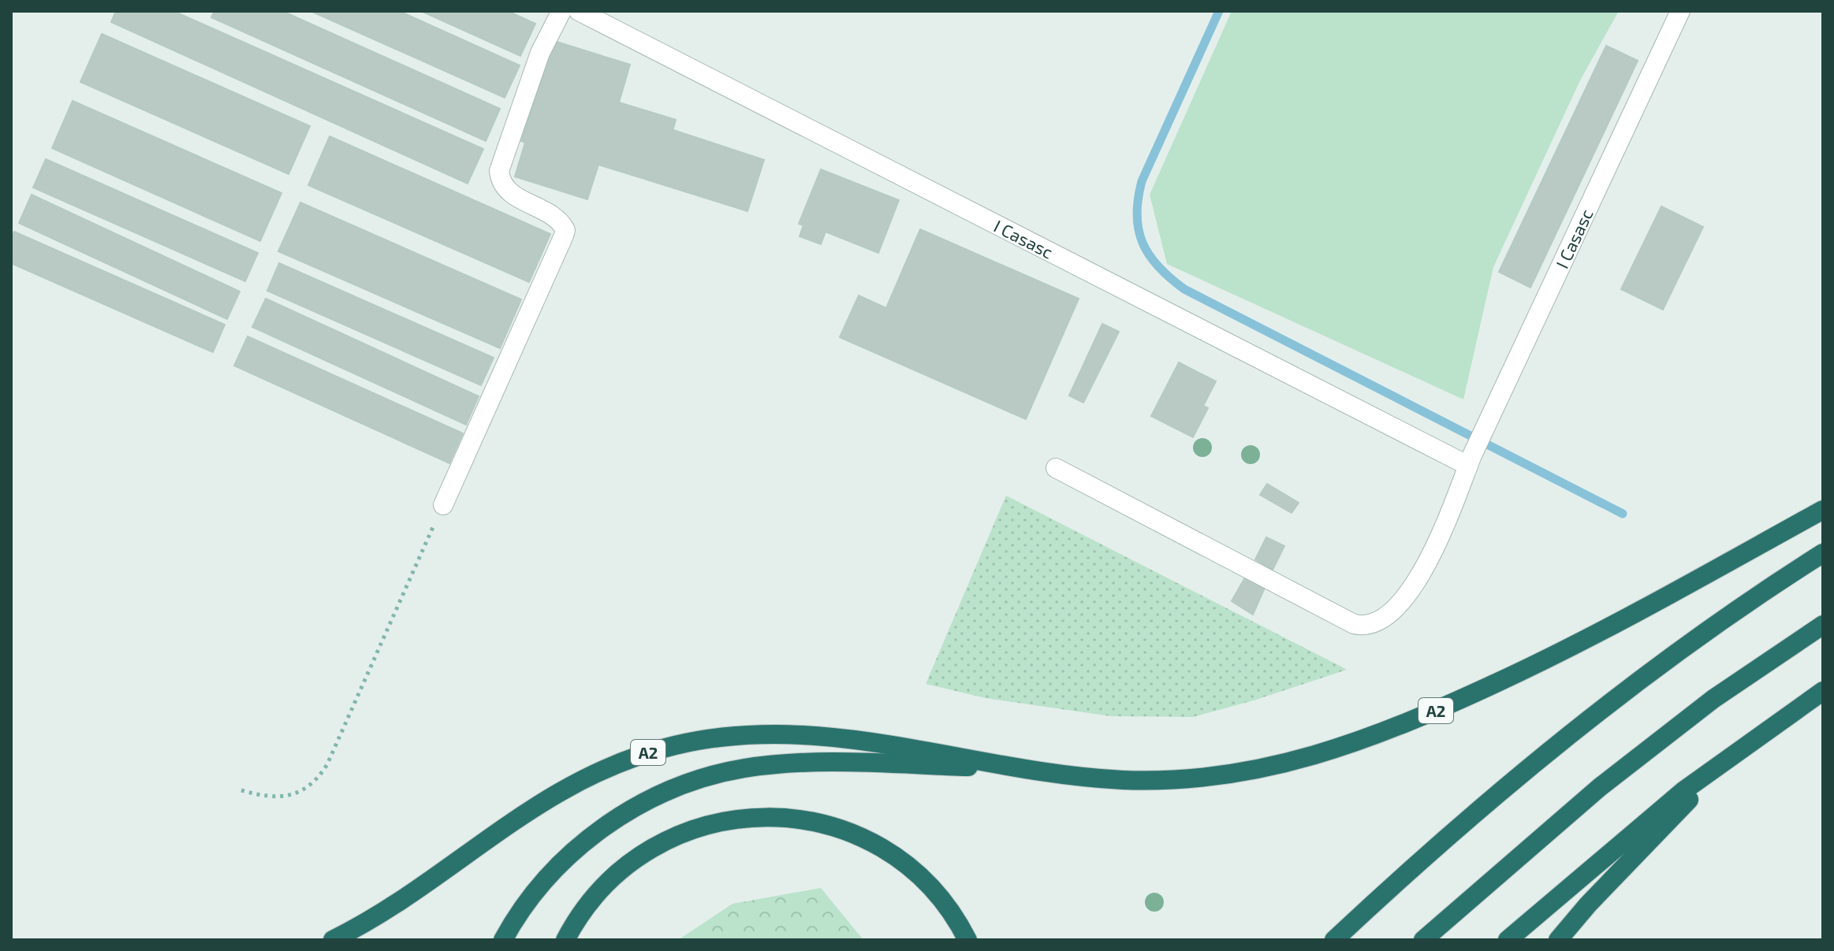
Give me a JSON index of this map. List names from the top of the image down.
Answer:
{
  "streets": {
    "highway": ["A2"],
    "street": ["I Casasc"]
  }
}
